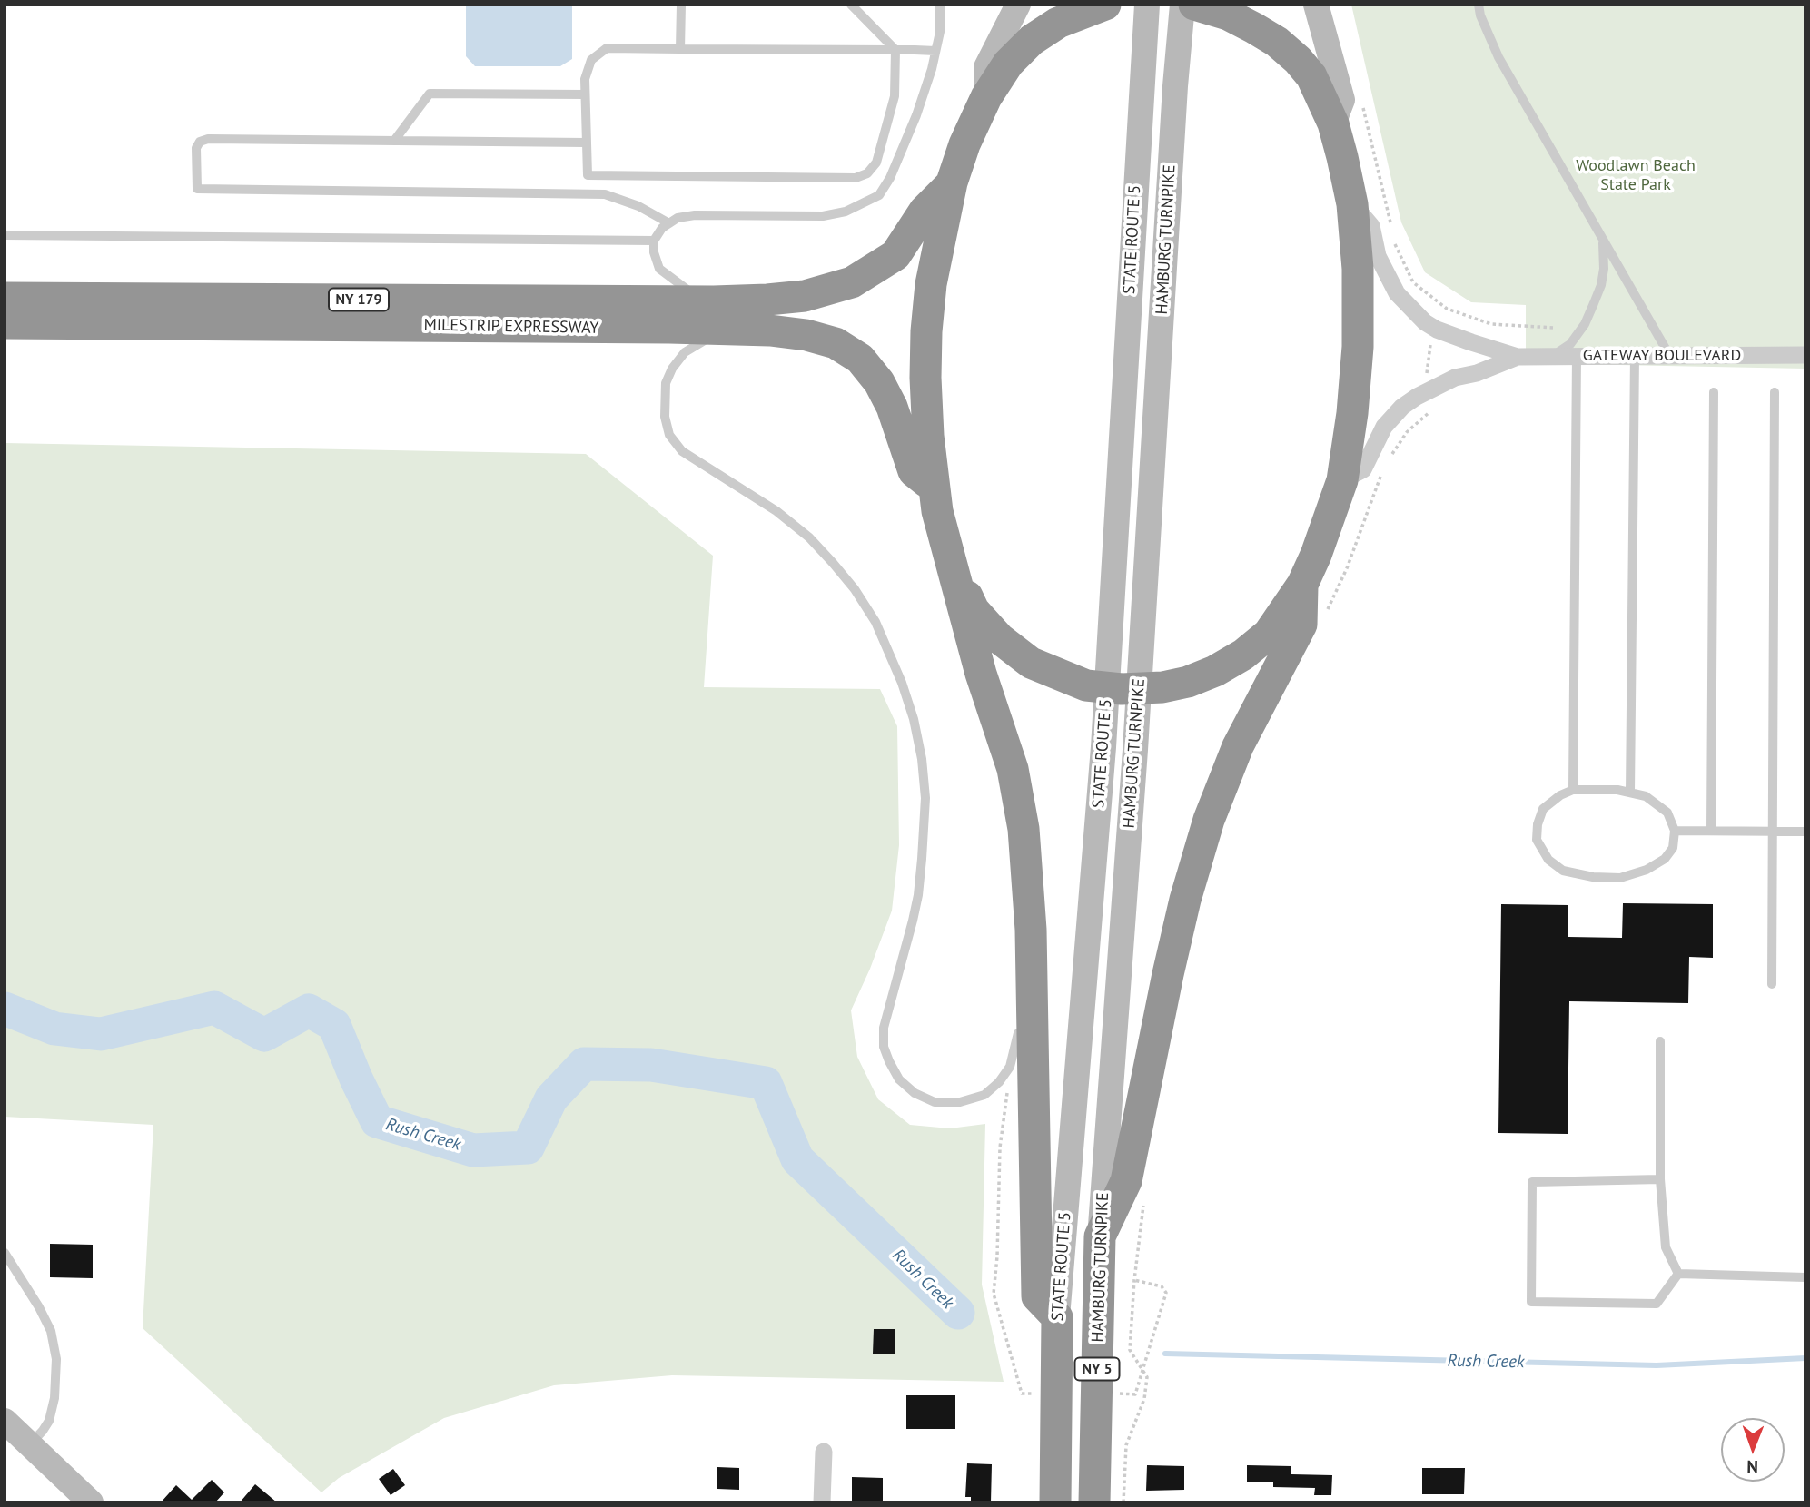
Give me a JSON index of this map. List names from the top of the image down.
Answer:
{
  "streets": {
    "highway": [
      "STATE ROUTE 5",
      "HAMBURG TURNPIKE",
      "NY 179",
      "MILESTRIP EXPRESSWAY",
      "NY 5"
    ],
    "street": ["GATEWAY BOULEVARD"]
  },
  "water": ["Rush Creek"],
  "parks": ["Woodlawn Beach State Park"],
  "north": "bottom"
}
